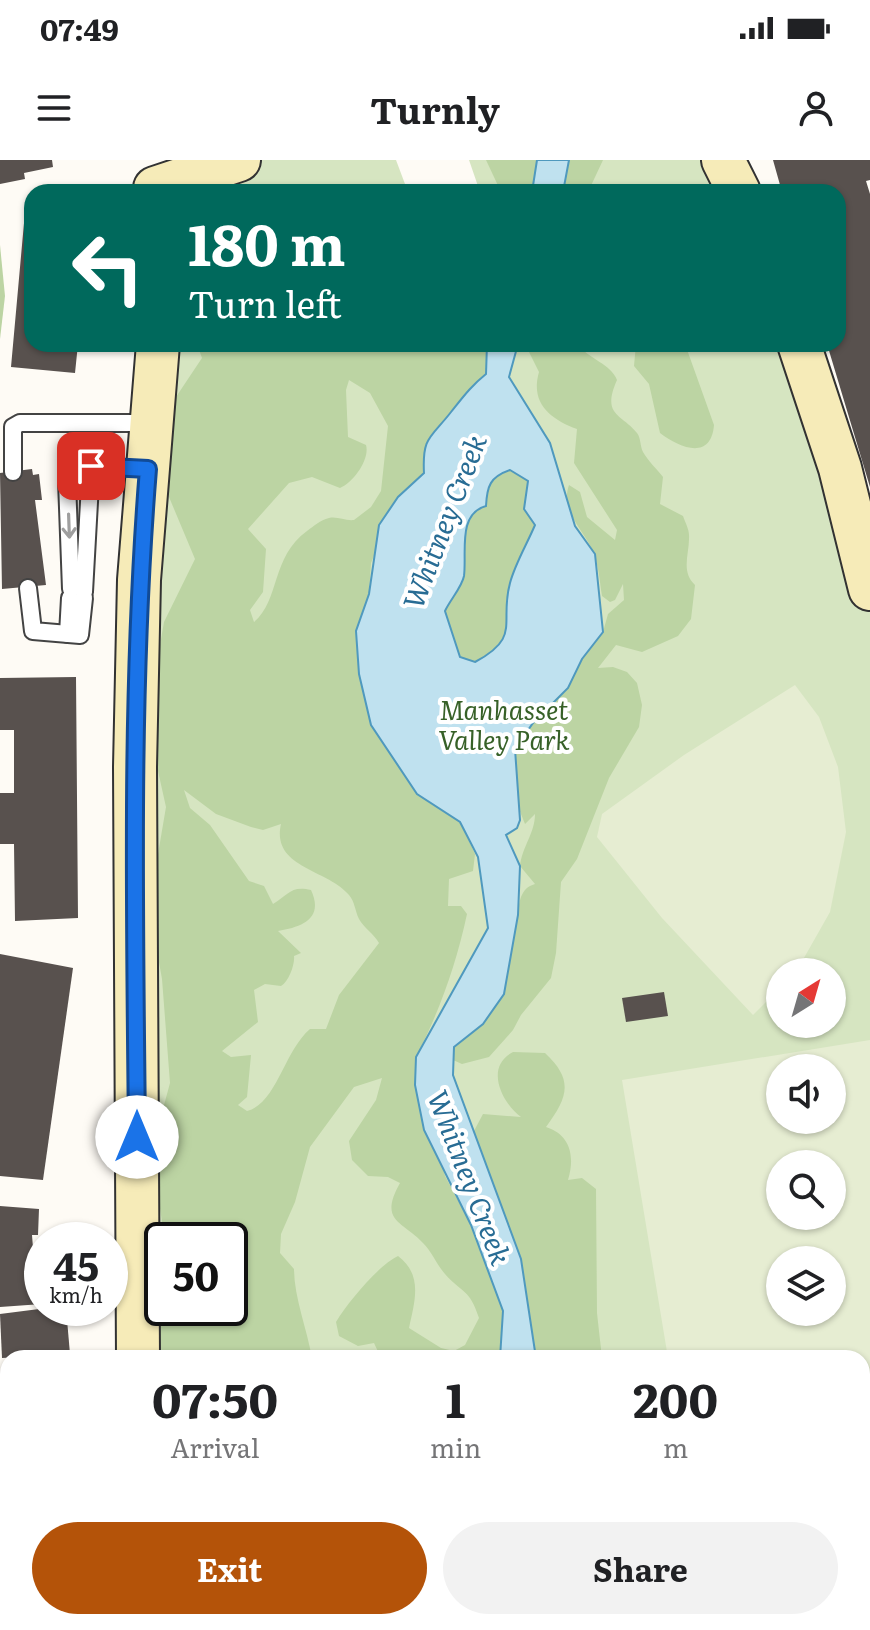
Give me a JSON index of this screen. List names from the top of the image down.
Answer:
{
  "water": ["Whitney Creek"],
  "parks": ["Manhasset Valley Park"],
  "north": "top right",
  "page": {
    "status": "07:49",
    "header": "Turnly",
    "turn": ["180 m", "Turn left"],
    "speed": "45 km/h",
    "limit": "50",
    "eta": [
      "07:50",
      "Arrival",
      "1",
      "min",
      "200",
      "m"
    ],
    "buttons": ["Exit", "Share"]
  }
}
